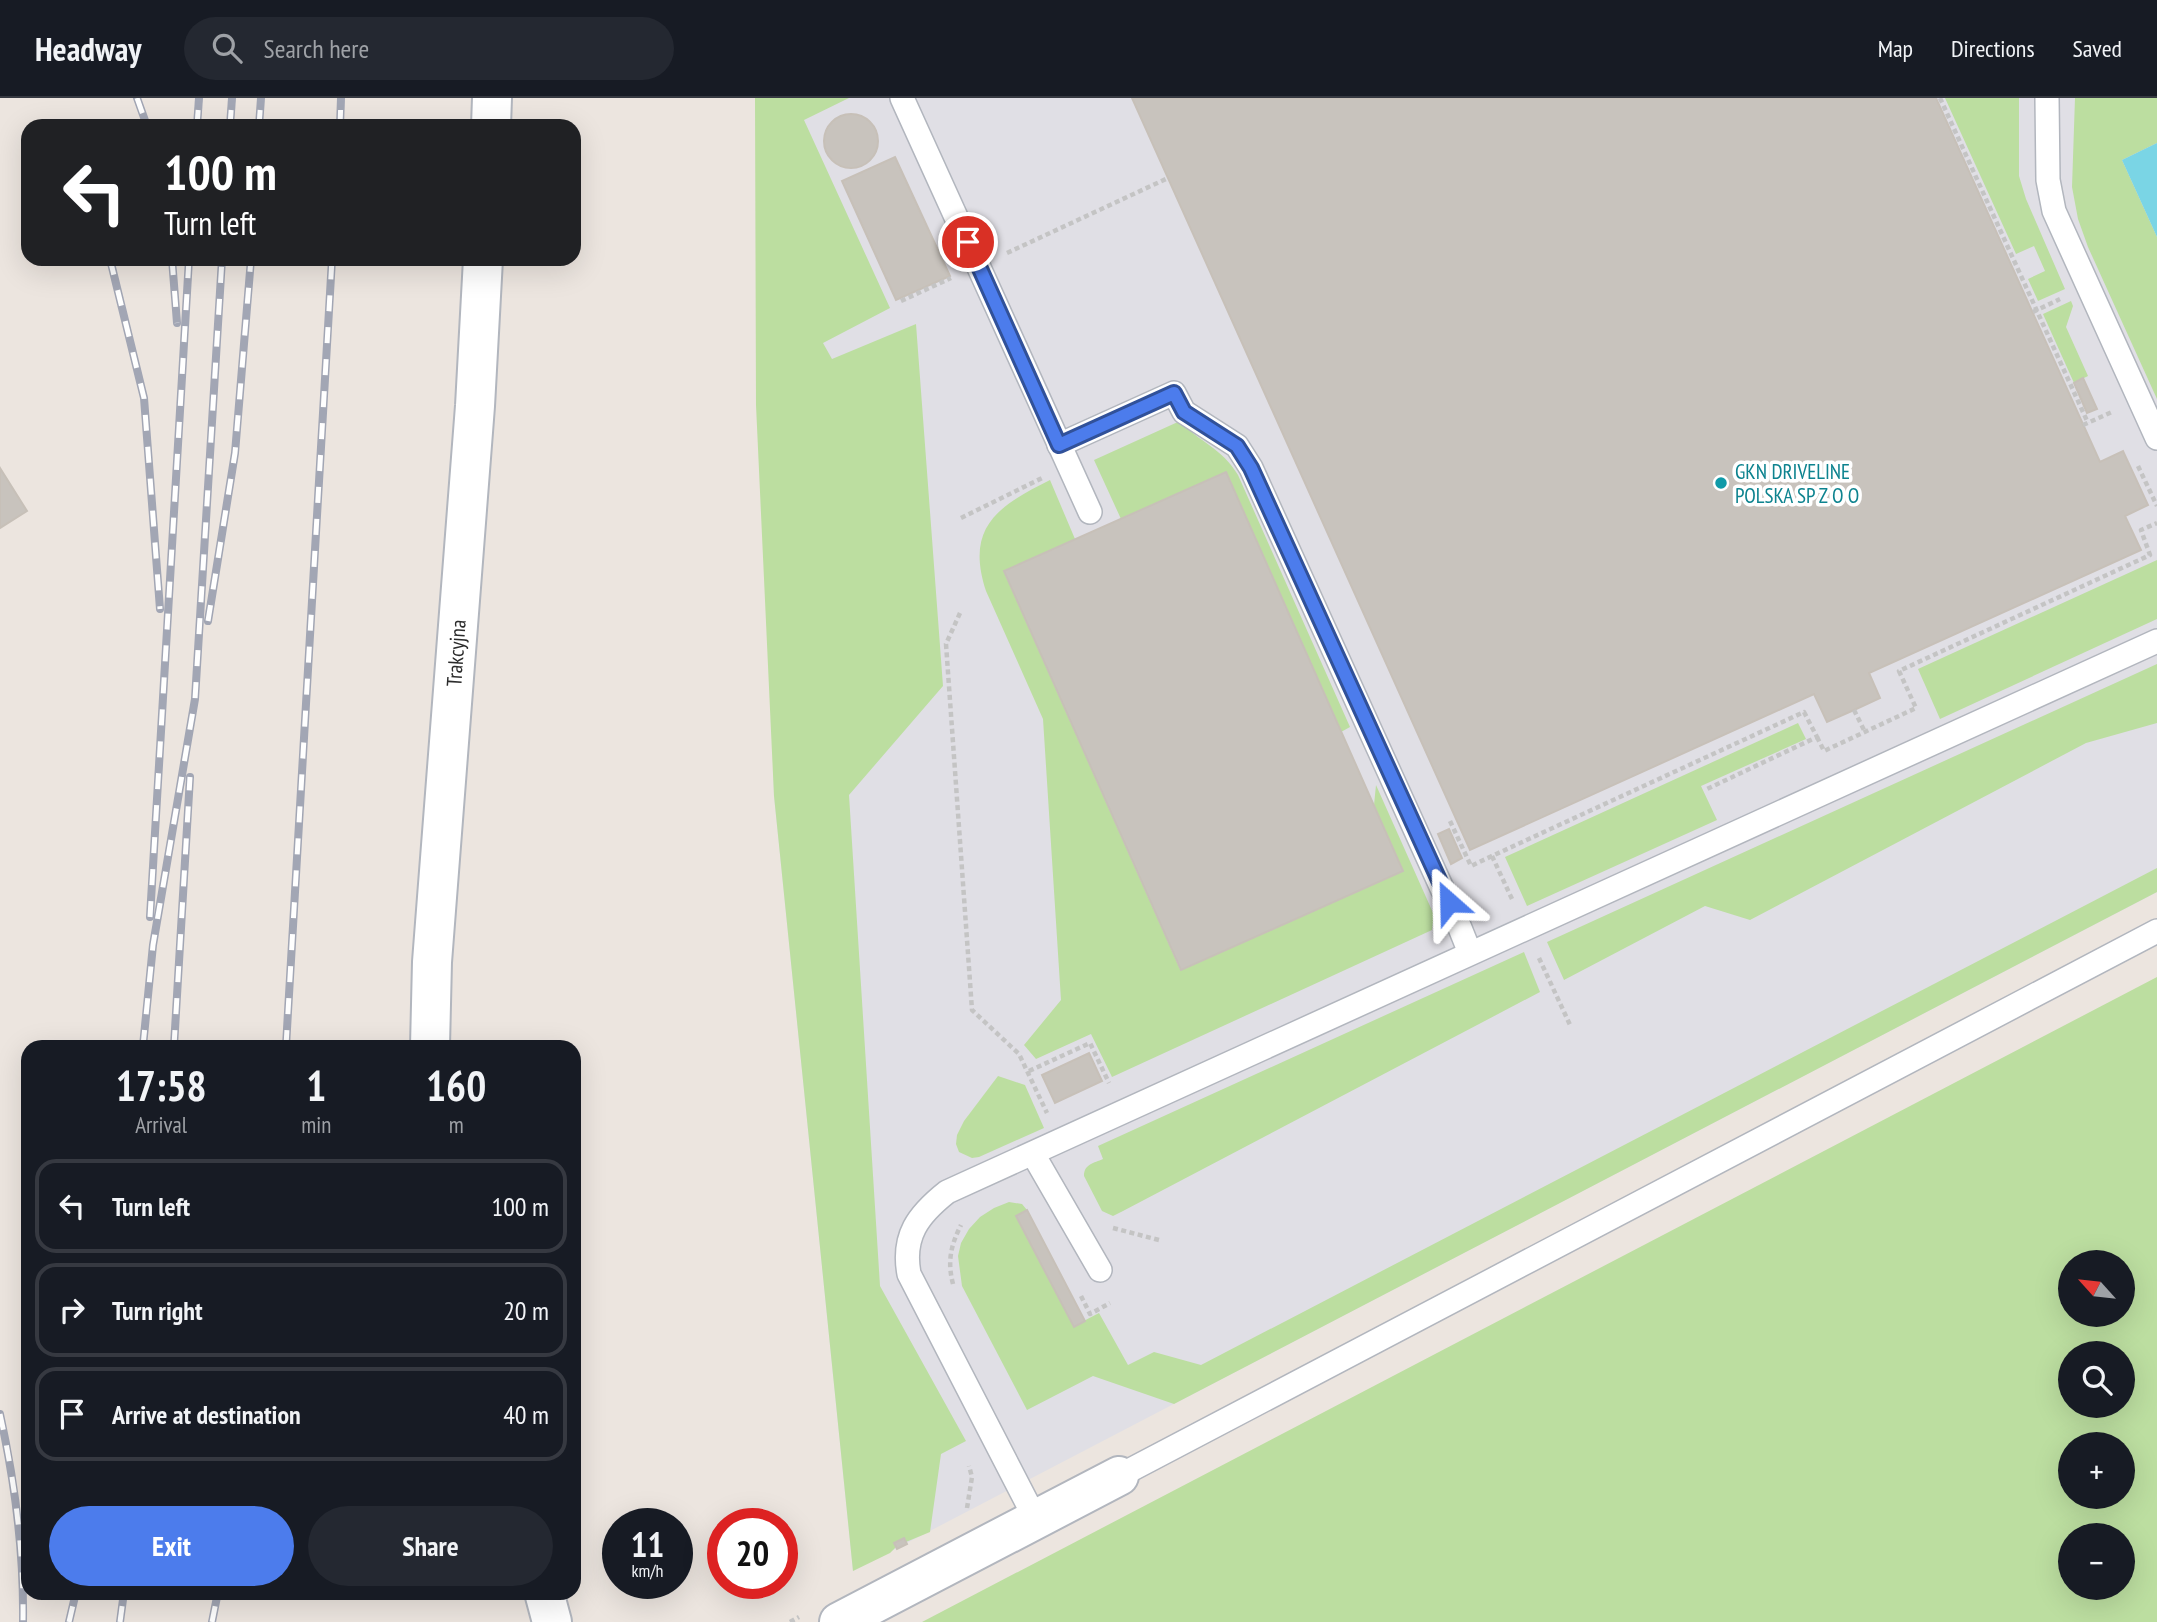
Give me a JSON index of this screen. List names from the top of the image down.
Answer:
{
  "streets": {
    "street": ["Trakcyjna"]
  },
  "places": ["GKN DRIVELINE POLSKA SP Z O O"],
  "north": "top left",
  "page": {
    "header": "Headway",
    "search": "Search here",
    "nav": ["Map", "Directions", "Saved"],
    "turn": ["100 m", "Turn left"],
    "eta": [
      "17:58",
      "Arrival",
      "1",
      "min",
      "160",
      "m"
    ],
    "list": [
      {
        "name": "Turn left",
        "value": "100 m"
      },
      {
        "name": "Turn right",
        "value": "20 m"
      },
      {
        "name": "Arrive at destination",
        "value": "40 m"
      }
    ],
    "map_buttons": ["+", "−"],
    "buttons": ["Exit", "Share"],
    "speed": "11 km/h",
    "limit": "20"
  }
}
